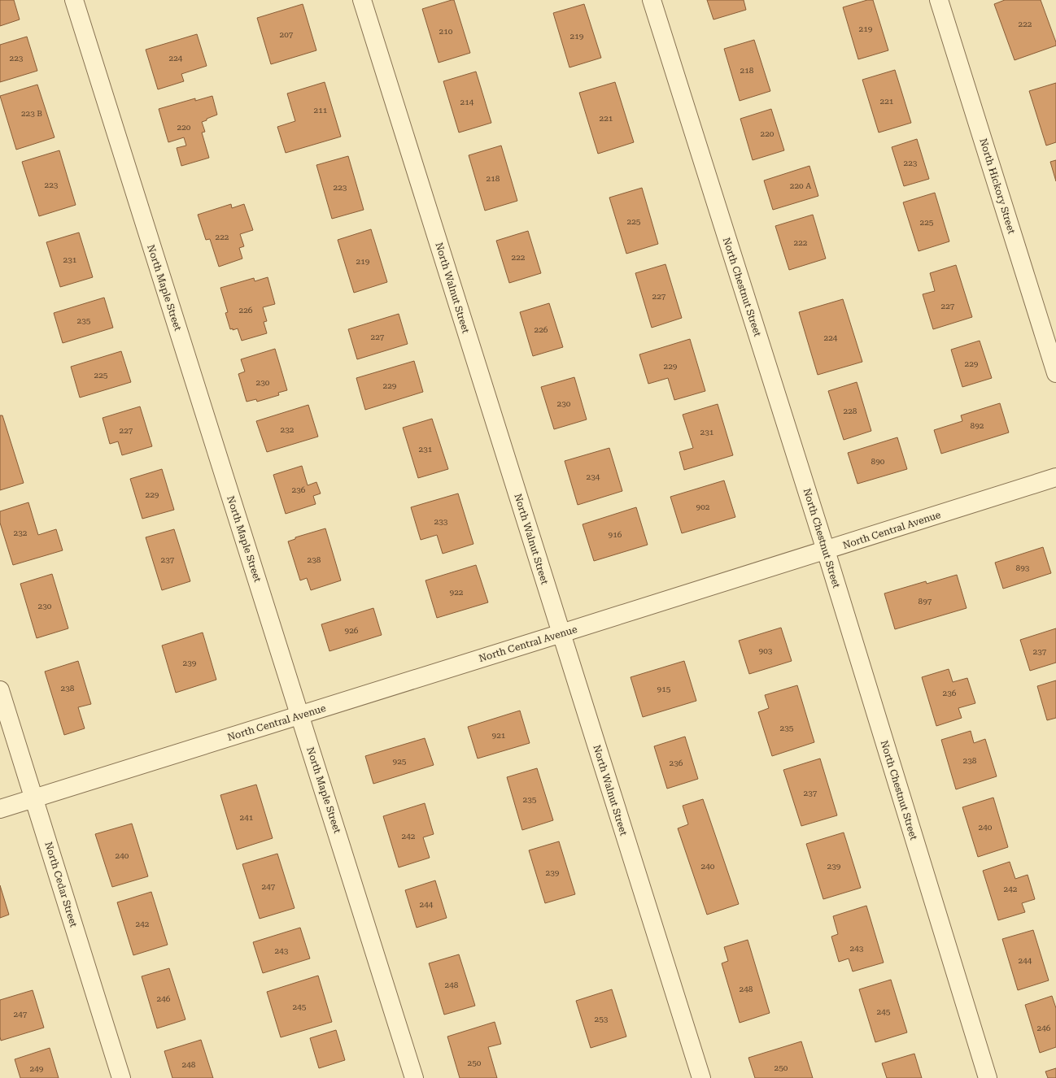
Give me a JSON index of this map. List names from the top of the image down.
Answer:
{
  "streets": {
    "street": [
      "North Hickory Street",
      "North Chestnut Street",
      "North Maple Street",
      "North Walnut Street",
      "North Central Avenue",
      "North Cedar Street"
    ]
  },
  "crossings": [
    ["North Chestnut Street", "North Central Avenue"],
    ["North Maple Street", "North Central Avenue"],
    ["North Walnut Street", "North Central Avenue"],
    ["North Central Avenue", "North Cedar Street"]
  ],
  "house_numbers": [
    "222",
    "219",
    "210",
    "207",
    "219",
    "223",
    "224",
    "218",
    "221",
    "214",
    "211",
    "223 B",
    "221",
    "220",
    "220",
    "223",
    "218",
    "223",
    "220 A",
    "223",
    "225",
    "225",
    "222",
    "222",
    "222",
    "231",
    "219",
    "227",
    "227",
    "226",
    "235",
    "226",
    "227",
    "224",
    "229",
    "229",
    "225",
    "230",
    "229",
    "230",
    "228",
    "892",
    "232",
    "227",
    "231",
    "231",
    "890",
    "234",
    "236",
    "229",
    "902",
    "233",
    "232",
    "916",
    "237",
    "238",
    "893",
    "922",
    "897",
    "230",
    "926",
    "903",
    "237",
    "239",
    "238",
    "915",
    "236",
    "235",
    "921",
    "238",
    "925",
    "236",
    "237",
    "235",
    "241",
    "240",
    "242",
    "240",
    "240",
    "239",
    "239",
    "247",
    "242",
    "244",
    "242",
    "243",
    "243",
    "244",
    "248",
    "248",
    "246",
    "245",
    "245",
    "247",
    "253",
    "246",
    "250",
    "248",
    "250",
    "249"
  ]
}
